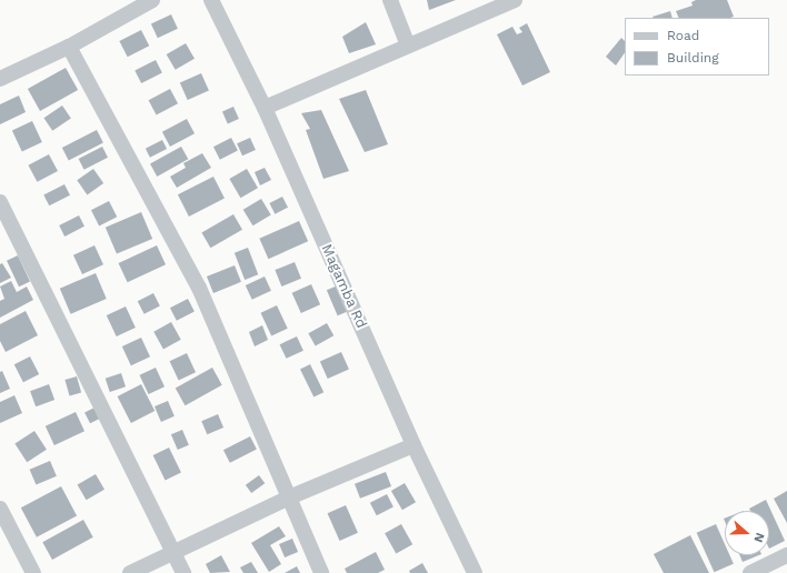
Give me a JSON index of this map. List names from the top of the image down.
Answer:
{
  "streets": {
    "street": ["Magamba Rd"]
  },
  "legend": ["Road", "Building"],
  "north": "right"
}
